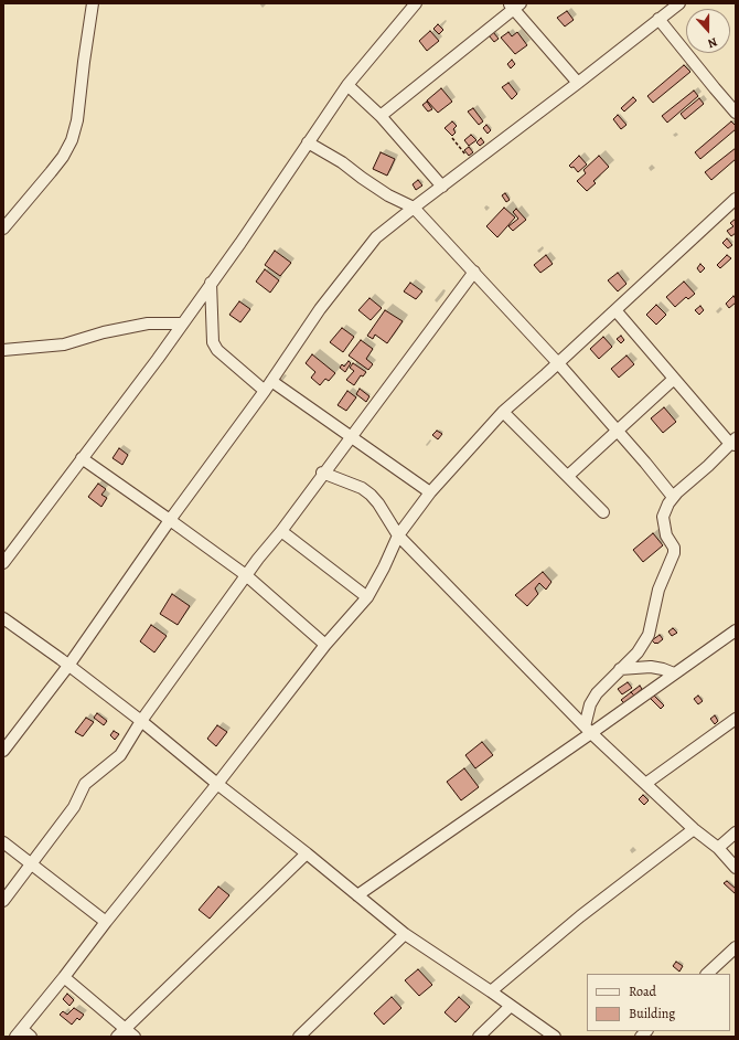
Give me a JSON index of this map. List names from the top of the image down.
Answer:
{
  "legend": ["Road", "Building"],
  "north": "bottom"
}
